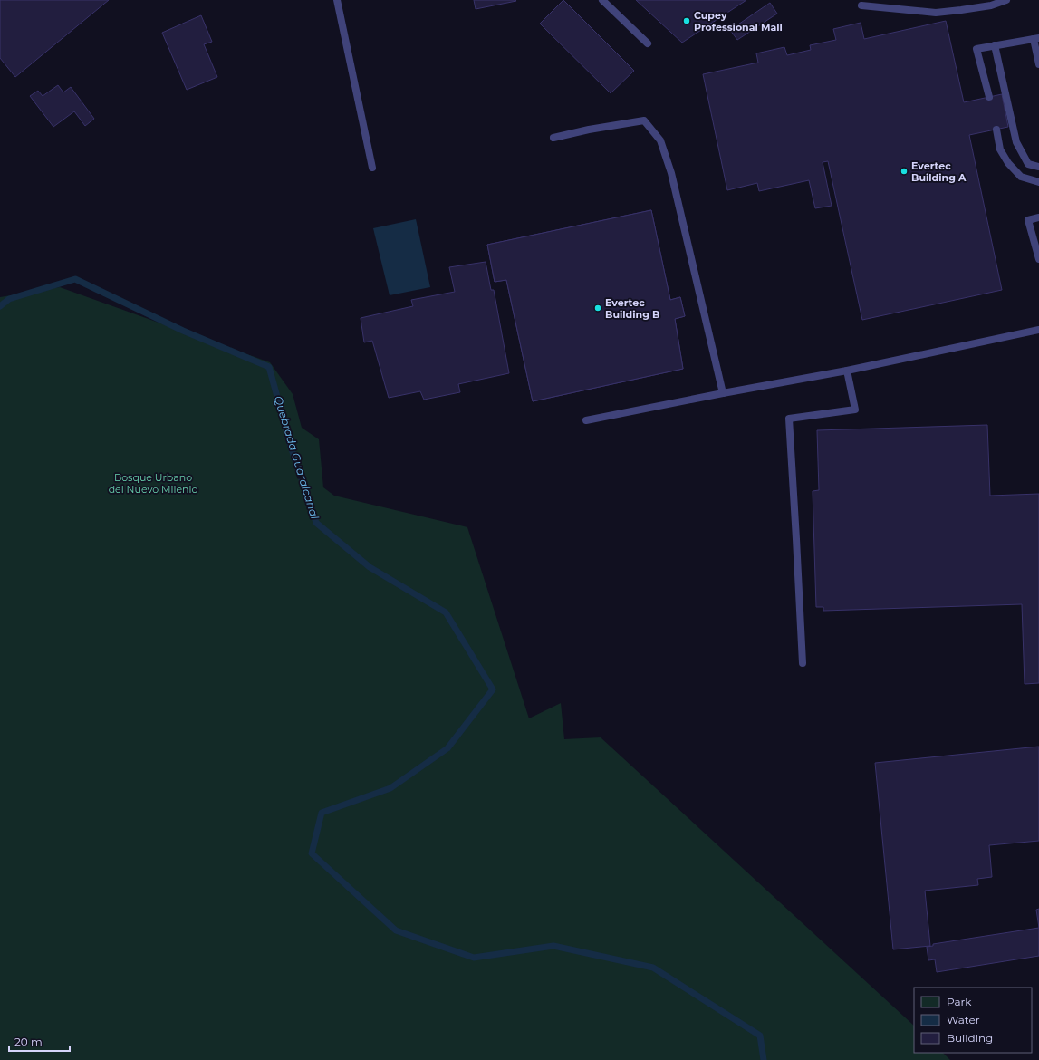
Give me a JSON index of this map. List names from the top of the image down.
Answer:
{
  "water": ["Quebrada Guaralcanal"],
  "parks": ["Bosque Urbano del Nuevo Milenio"],
  "places": ["Cupey Professional Mall", "Evertec Building A", "Evertec Building B"],
  "legend": ["Park", "Water", "Building"],
  "scale_bar": "20 m"
}
